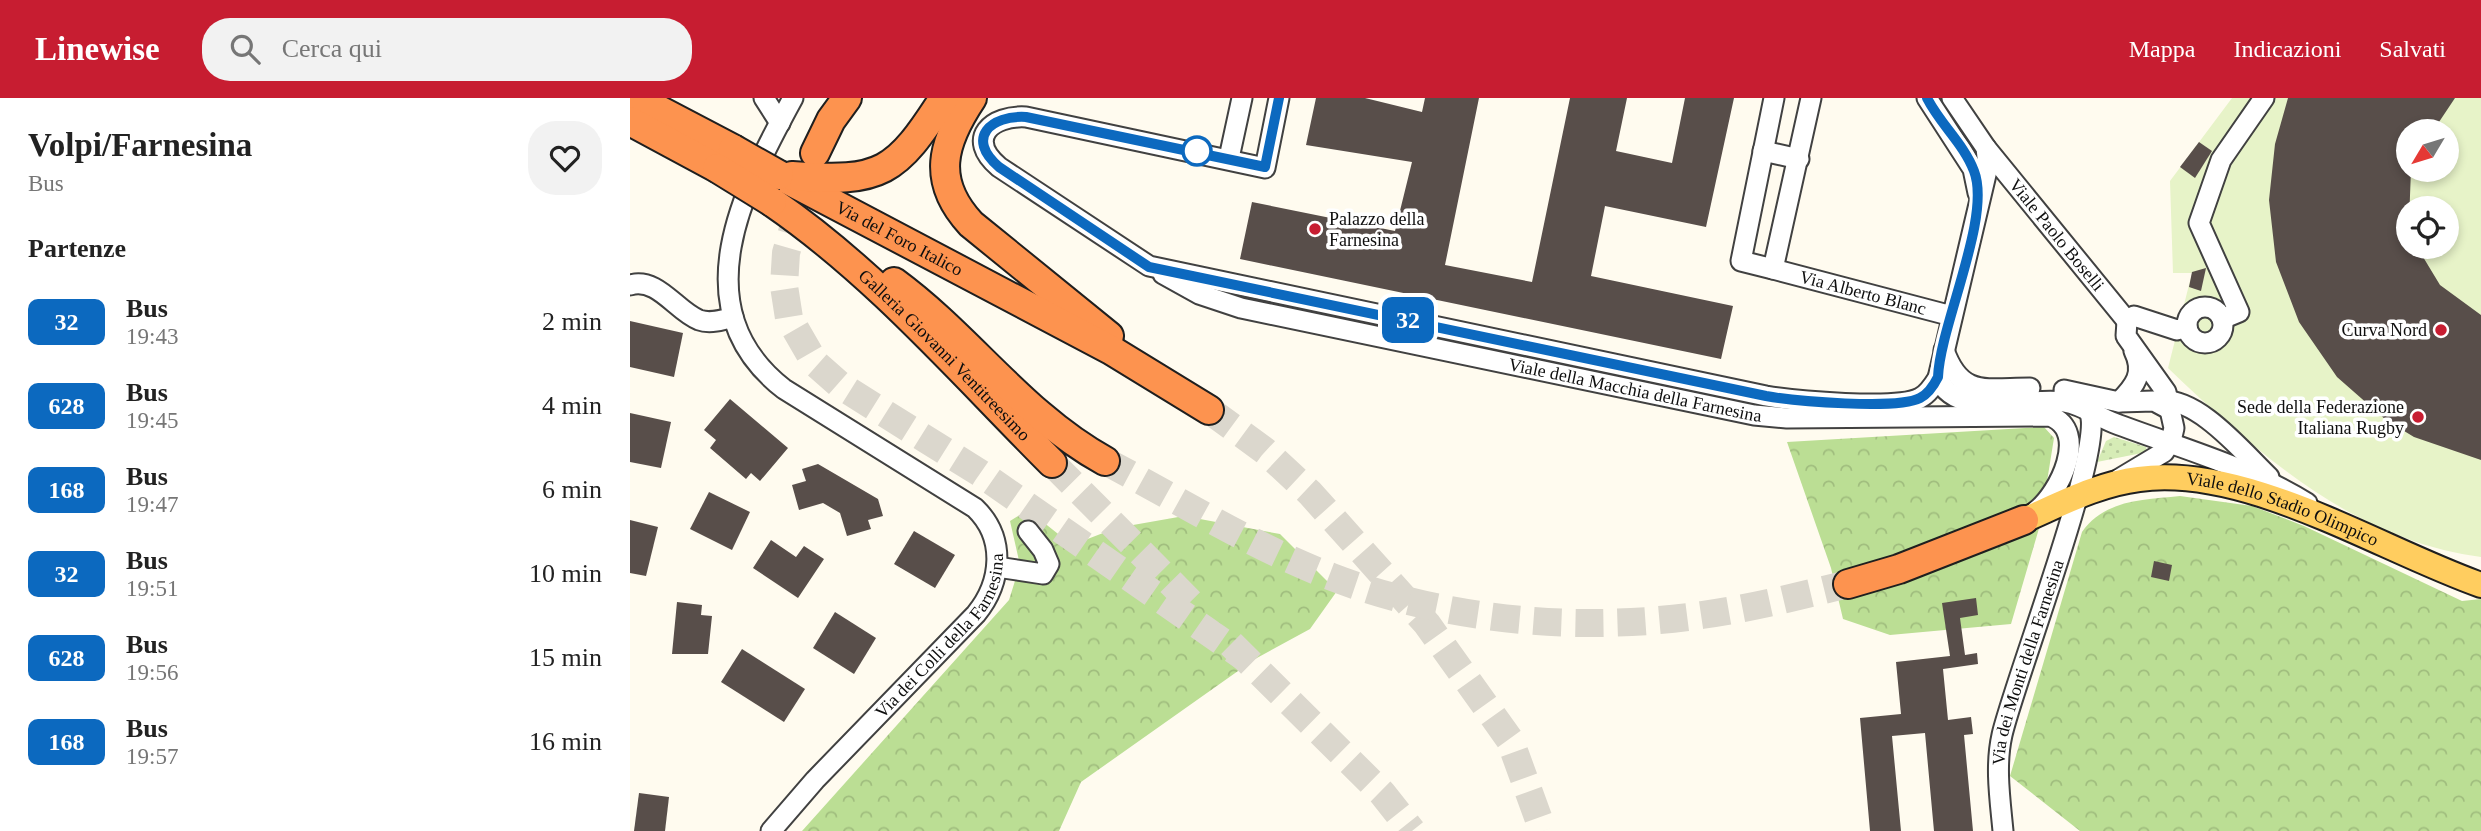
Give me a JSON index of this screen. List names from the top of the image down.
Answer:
{
  "streets": {
    "highway": ["Via del Foro Italico", "Galleria Giovanni Ventitreesimo"],
    "main road": ["Viale dello Stadio Olimpico"],
    "street": [
      "Viale Paolo Boselli",
      "Via Alberto Blanc",
      "Viale della Macchia della Farnesina",
      "Via dei Colli della Farnesina",
      "Via dei Monti della Farnesina"
    ]
  },
  "crossings": [
    ["Viale Paolo Boselli", "Via Alberto Blanc"],
    ["Viale Paolo Boselli", "Viale della Macchia della Farnesina"],
    ["Via del Foro Italico", "Galleria Giovanni Ventitreesimo"],
    ["Viale dello Stadio Olimpico", "Via dei Monti della Farnesina"]
  ],
  "places": ["Palazzo della Farnesina", "Curva Nord", "Sede della Federazione Italiana Rugby"],
  "lines": ["bus line 32"],
  "north": "bottom left",
  "page": {
    "header": "Linewise",
    "search": "Cerca qui",
    "nav": ["Mappa", "Indicazioni", "Salvati"],
    "heading": [
      ["Volpi/Farnesina", "Bus"],
      "Partenze"
    ],
    "on_map": "32",
    "list": [
      {
        "mark": "32",
        "name": "Bus",
        "note": "19:43",
        "value": "2 min"
      },
      {
        "mark": "628",
        "name": "Bus",
        "note": "19:45",
        "value": "4 min"
      },
      {
        "mark": "168",
        "name": "Bus",
        "note": "19:47",
        "value": "6 min"
      },
      {
        "mark": "32",
        "name": "Bus",
        "note": "19:51",
        "value": "10 min"
      },
      {
        "mark": "628",
        "name": "Bus",
        "note": "19:56",
        "value": "15 min"
      },
      {
        "mark": "168",
        "name": "Bus",
        "note": "19:57",
        "value": "16 min"
      }
    ]
  }
}
